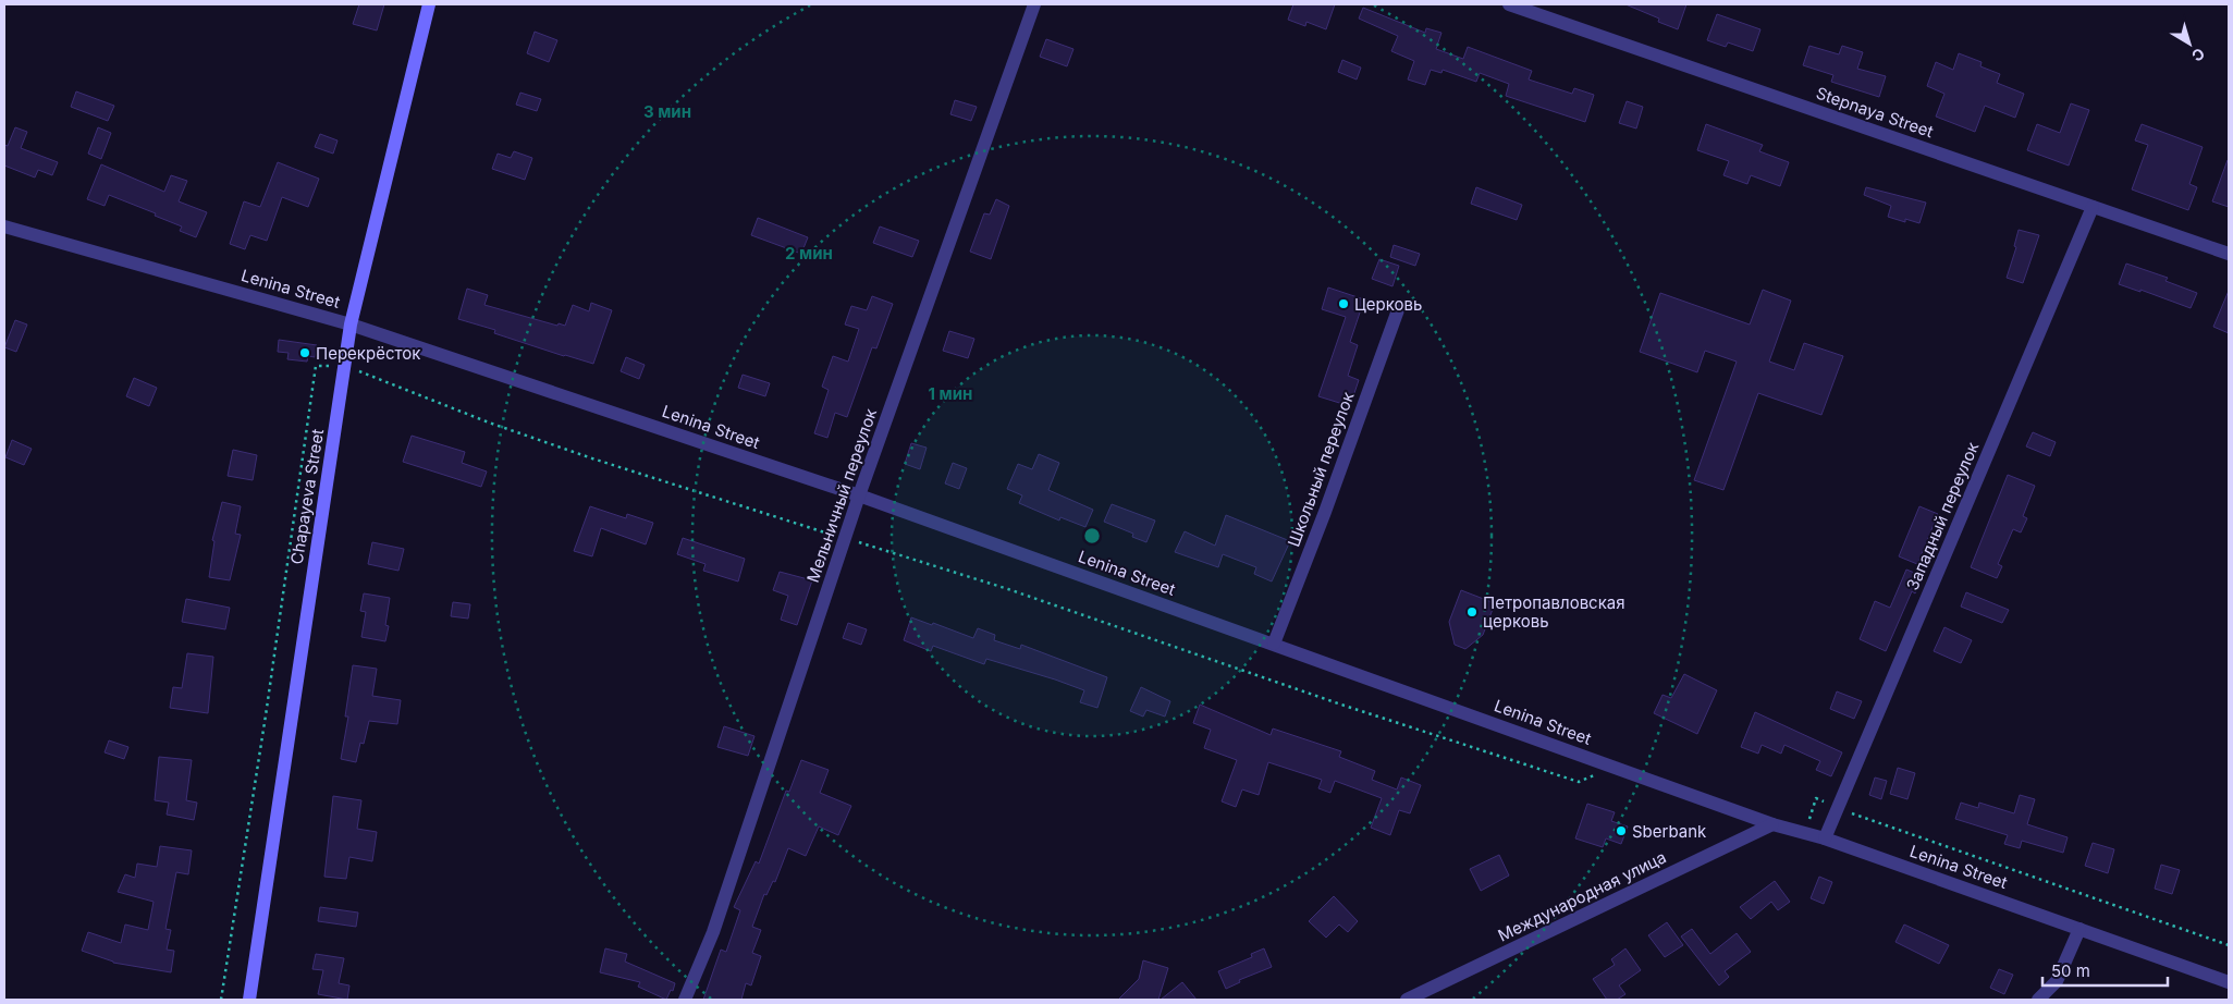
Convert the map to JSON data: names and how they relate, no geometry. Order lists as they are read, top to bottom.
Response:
{
  "streets": {
    "main road": ["Chapayeva Street"],
    "street": [
      "Stepnaya Street",
      "Lenina Street",
      "Школьный переулок",
      "Мельничный переулок",
      "Западный переулок",
      "Международная улица"
    ]
  },
  "crossings": [
    ["Stepnaya Street", "Западный переулок"],
    ["Lenina Street", "Школьный переулок"],
    ["Lenina Street", "Мельничный переулок"],
    ["Lenina Street", "Chapayeva Street"],
    ["Lenina Street", "Западный переулок"],
    ["Lenina Street", "Международная улица"]
  ],
  "places": [
    "Церковь",
    "Перекрёсток",
    "Петропавловская церковь",
    "Sberbank"
  ],
  "scale_bar": "50 m",
  "north": "bottom right",
  "rings": ["3 мин", "2 мин", "1 мин"]
}
